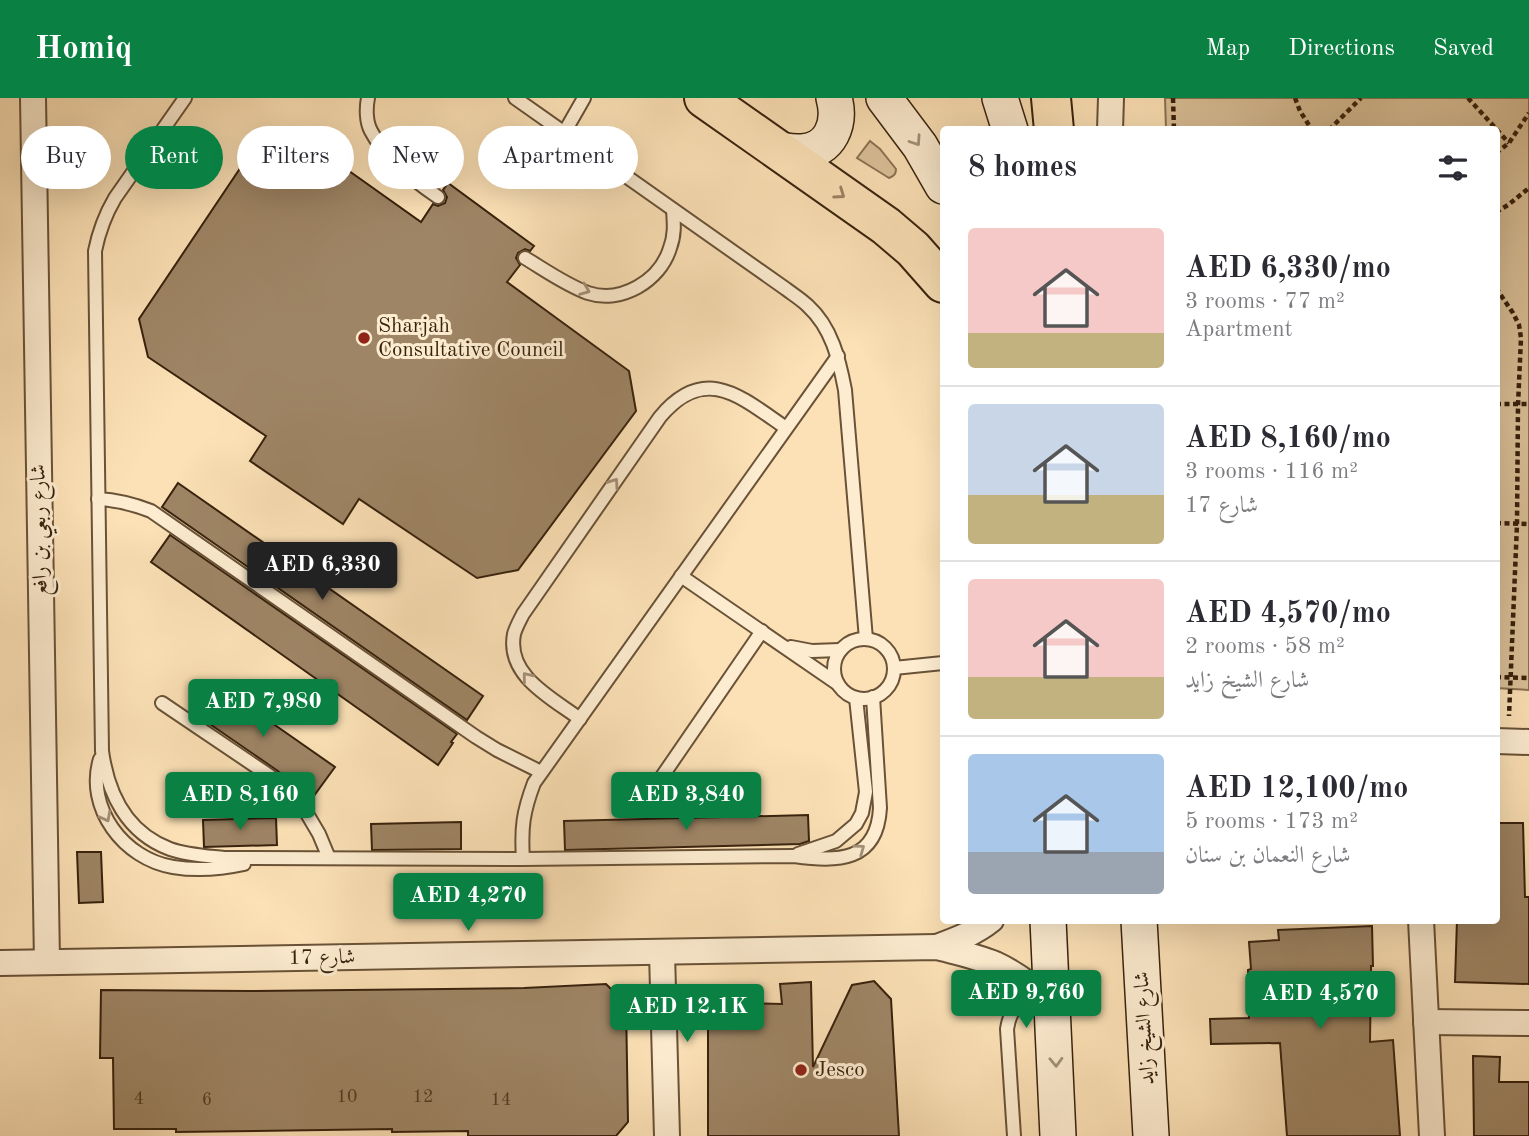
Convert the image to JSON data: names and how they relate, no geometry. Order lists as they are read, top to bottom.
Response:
{
  "streets": {
    "main road": ["شارع الشيخ زايد"],
    "street": ["شارع ربعي بن رافع", "شارع 17"]
  },
  "crossings": [
    ["شارع ربعي بن رافع", "شارع 17"]
  ],
  "places": ["Sharjah Consultative Council", "Jesco"],
  "house_numbers": [
    "10",
    "12",
    "4",
    "6",
    "14"
  ],
  "page": {
    "header": "Homiq",
    "nav": ["Map", "Directions", "Saved"],
    "chip": [
      "Buy",
      "Rent",
      "Filters",
      "New",
      "Apartment"
    ],
    "heading": "8 homes",
    "list": [
      {
        "name": "AED 6,330/mo",
        "note": "3 rooms · 77 m² · Apartment"
      },
      {
        "name": "AED 8,160/mo",
        "note": "3 rooms · 116 m² · شارع 17"
      },
      {
        "name": "AED 4,570/mo",
        "note": "2 rooms · 58 m² · شارع الشيخ زايد"
      },
      {
        "name": "AED 12,100/mo",
        "note": "5 rooms · 173 m² · شارع النعمان بن سنان"
      }
    ],
    "price": [
      "AED 6,330",
      "AED 7,980",
      "AED 8,160",
      "AED 3,840",
      "AED 4,270",
      "AED 9,760",
      "AED 4,570",
      "AED 12.1K"
    ]
  }
}
